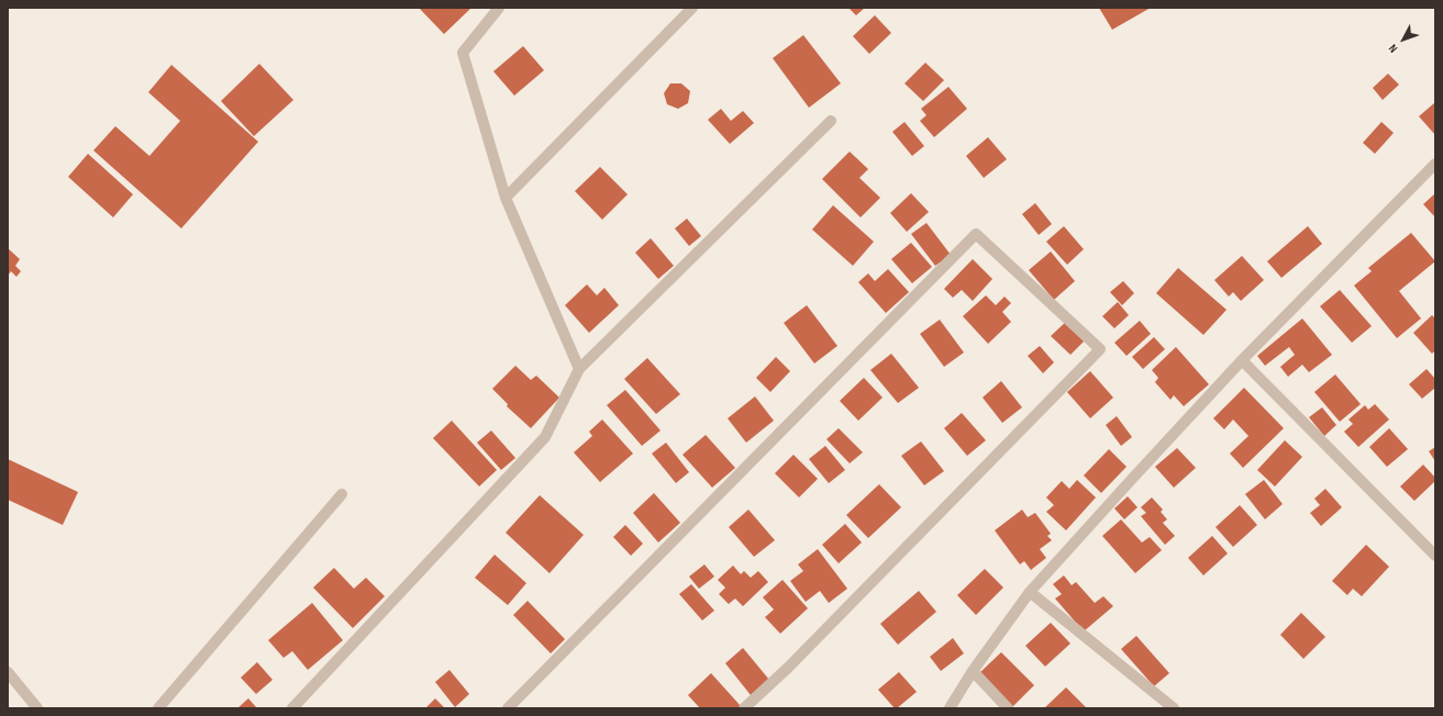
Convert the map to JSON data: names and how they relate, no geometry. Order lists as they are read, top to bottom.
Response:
{
  "north": "bottom left"
}
